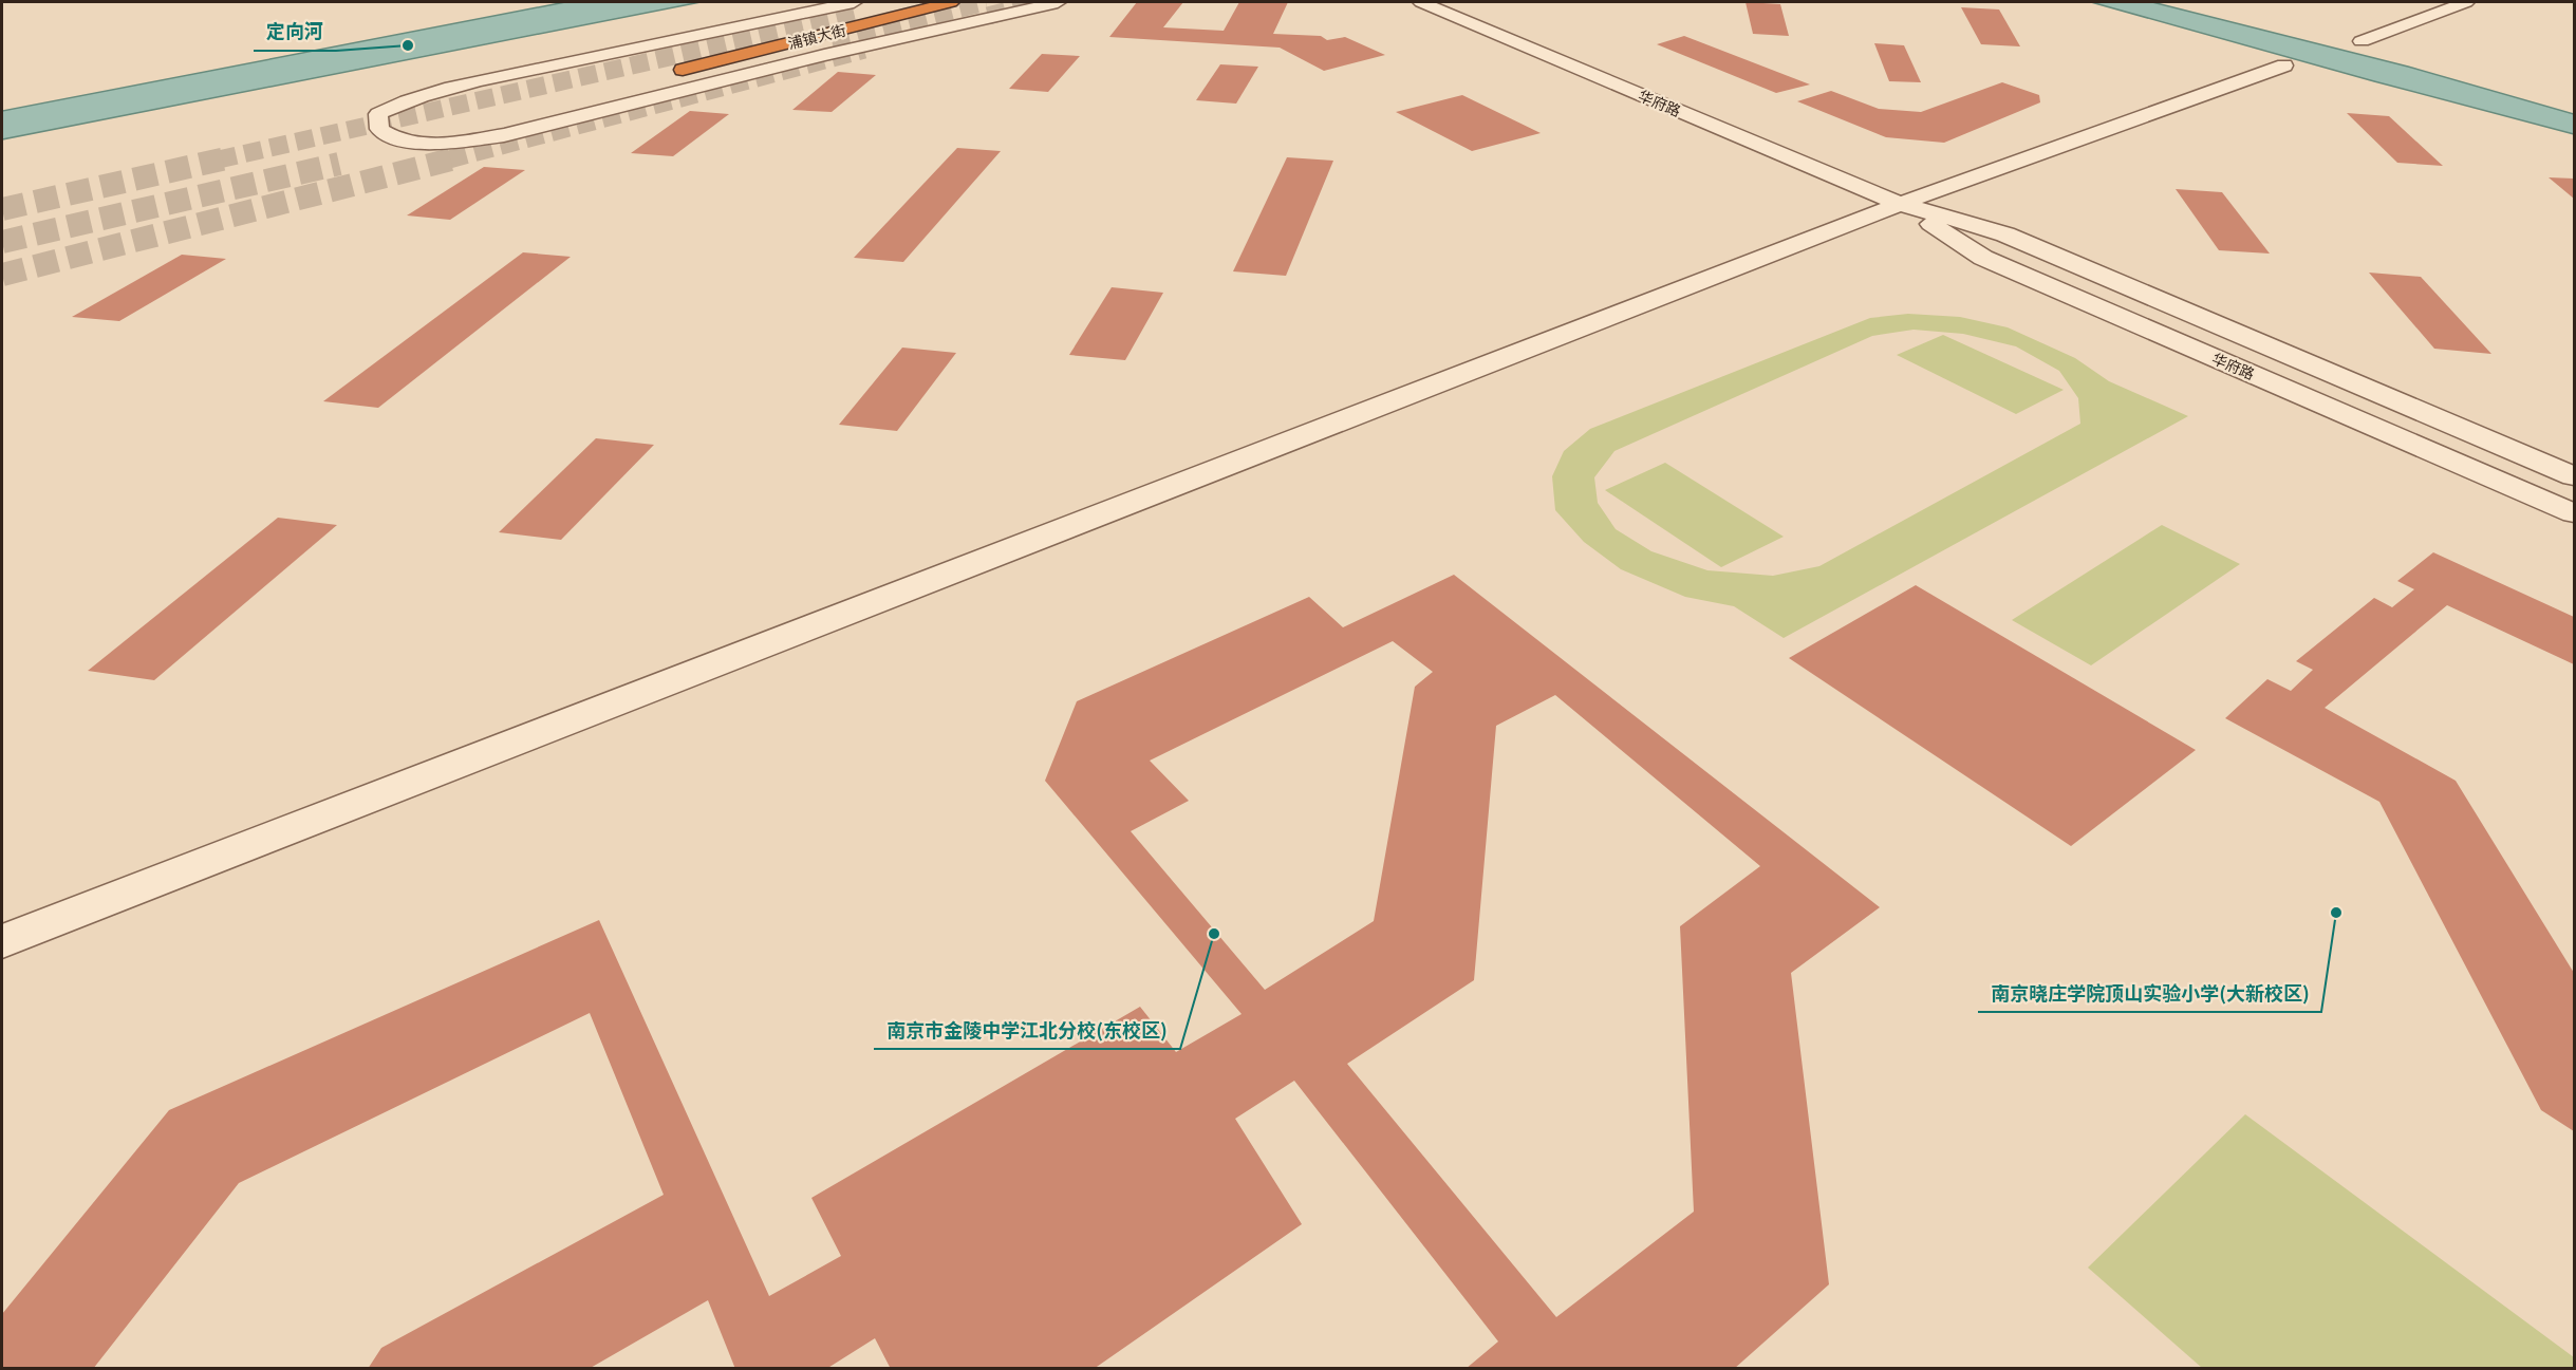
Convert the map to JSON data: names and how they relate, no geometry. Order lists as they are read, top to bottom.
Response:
{
  "streets": {
    "highway": ["浦镇大街"],
    "street": ["华府路"]
  },
  "places": ["定向河", "南京晓庄学院顶山实验小学(大新校区)", "南京市金陵中学江北分校(东校区)"]
}
